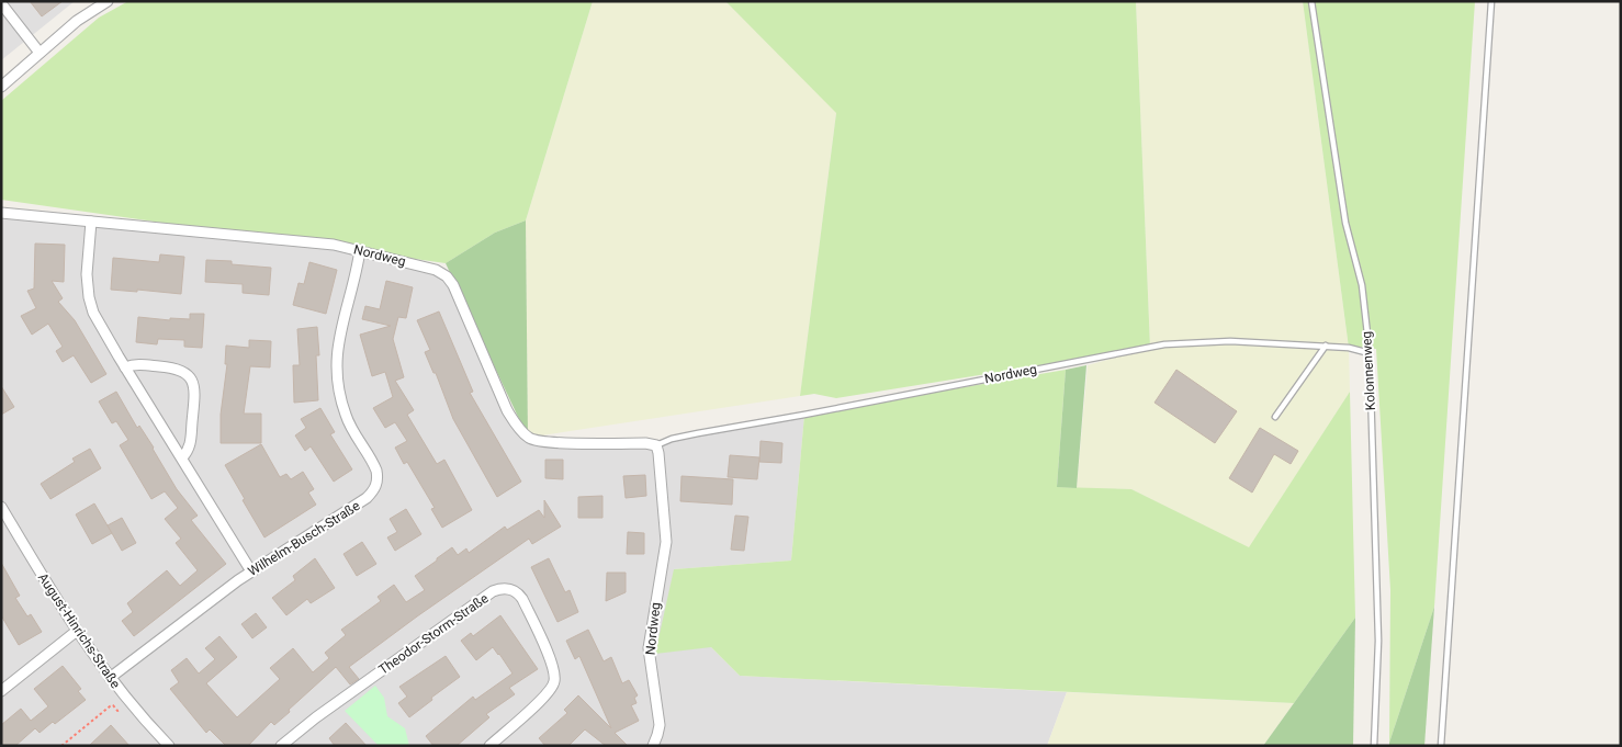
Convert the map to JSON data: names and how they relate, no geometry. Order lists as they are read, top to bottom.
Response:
{
  "streets": {
    "street": [
      "Nordweg",
      "Wilhelm-Busch-Straße",
      "August-Hinrichs-Straße",
      "Theodor-Storm-Straße"
    ],
    "lane": ["Kolonnenweg"]
  },
  "crossings": [
    ["Nordweg", "Kolonnenweg"],
    ["Nordweg", "Wilhelm-Busch-Straße"],
    ["Wilhelm-Busch-Straße", "August-Hinrichs-Straße"]
  ]
}
